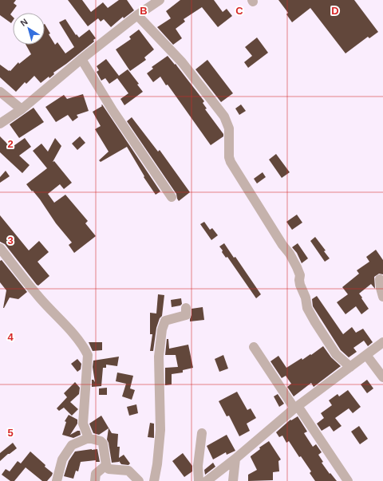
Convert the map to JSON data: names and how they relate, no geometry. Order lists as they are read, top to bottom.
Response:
{
  "north": "top left",
  "grid": {
    "columns": ["B", "C", "D"],
    "rows": [
      "2",
      "3",
      "4",
      "5"
    ]
  }
}
